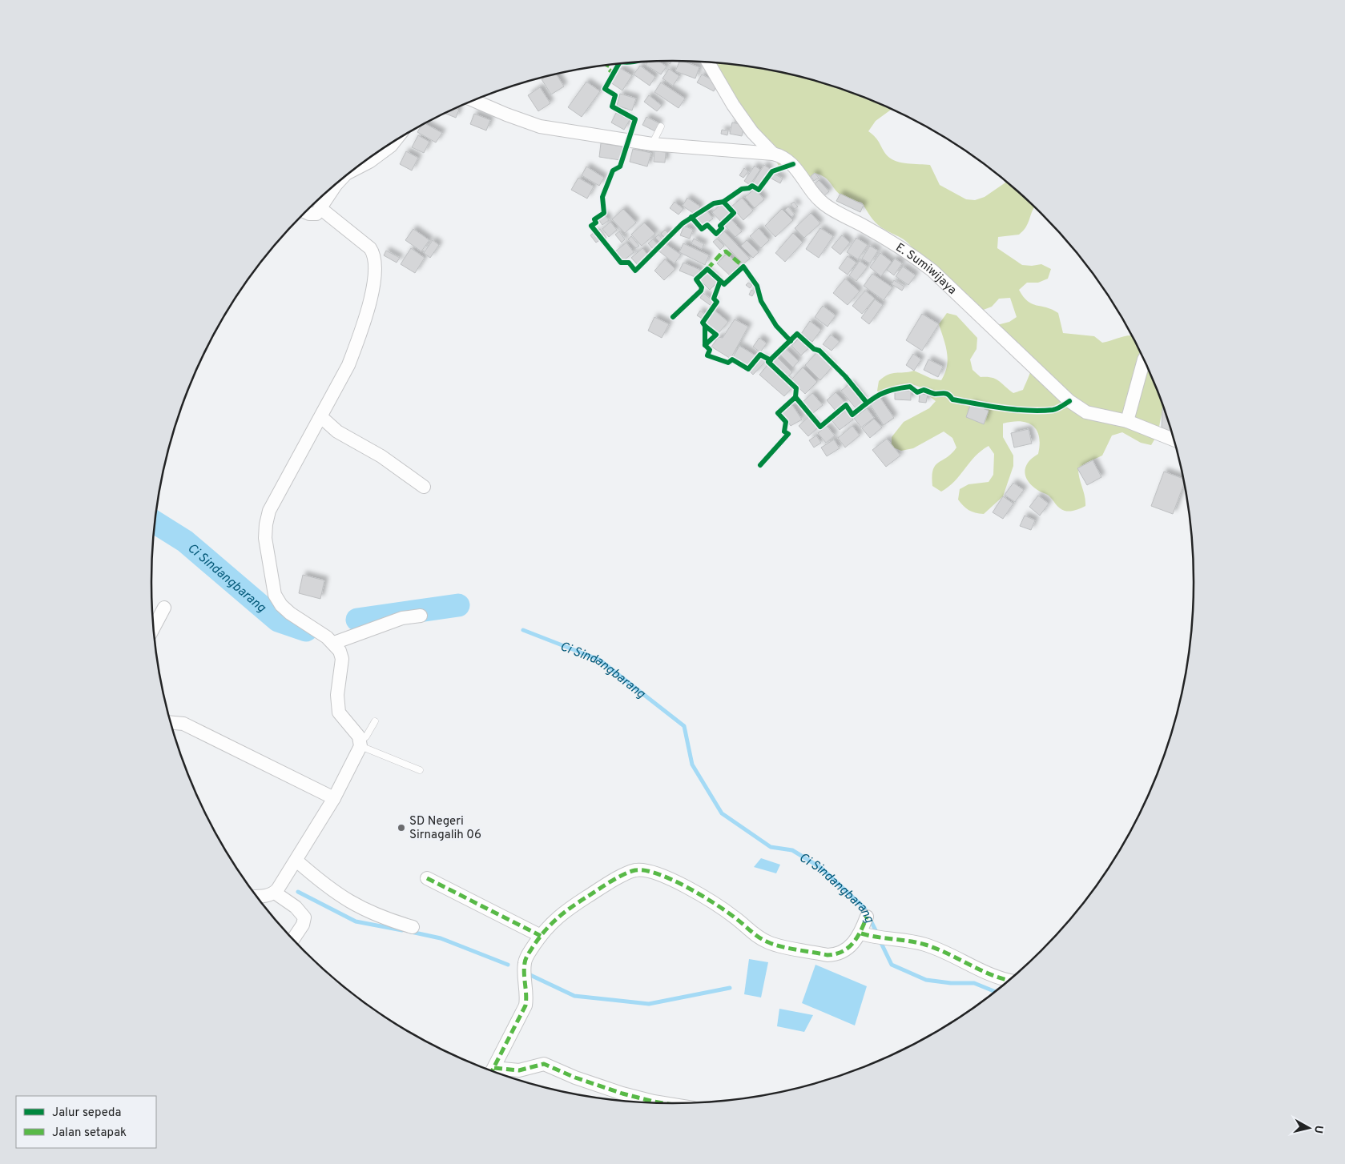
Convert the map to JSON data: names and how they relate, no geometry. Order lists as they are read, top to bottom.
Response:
{
  "streets": {
    "street": ["E. Sumiwijaya"]
  },
  "water": ["Ci Sindangbarang"],
  "places": ["SD Negeri Sirnagalih 06"],
  "legend": ["Jalur sepeda", "Jalan setapak"],
  "north": "right"
}
